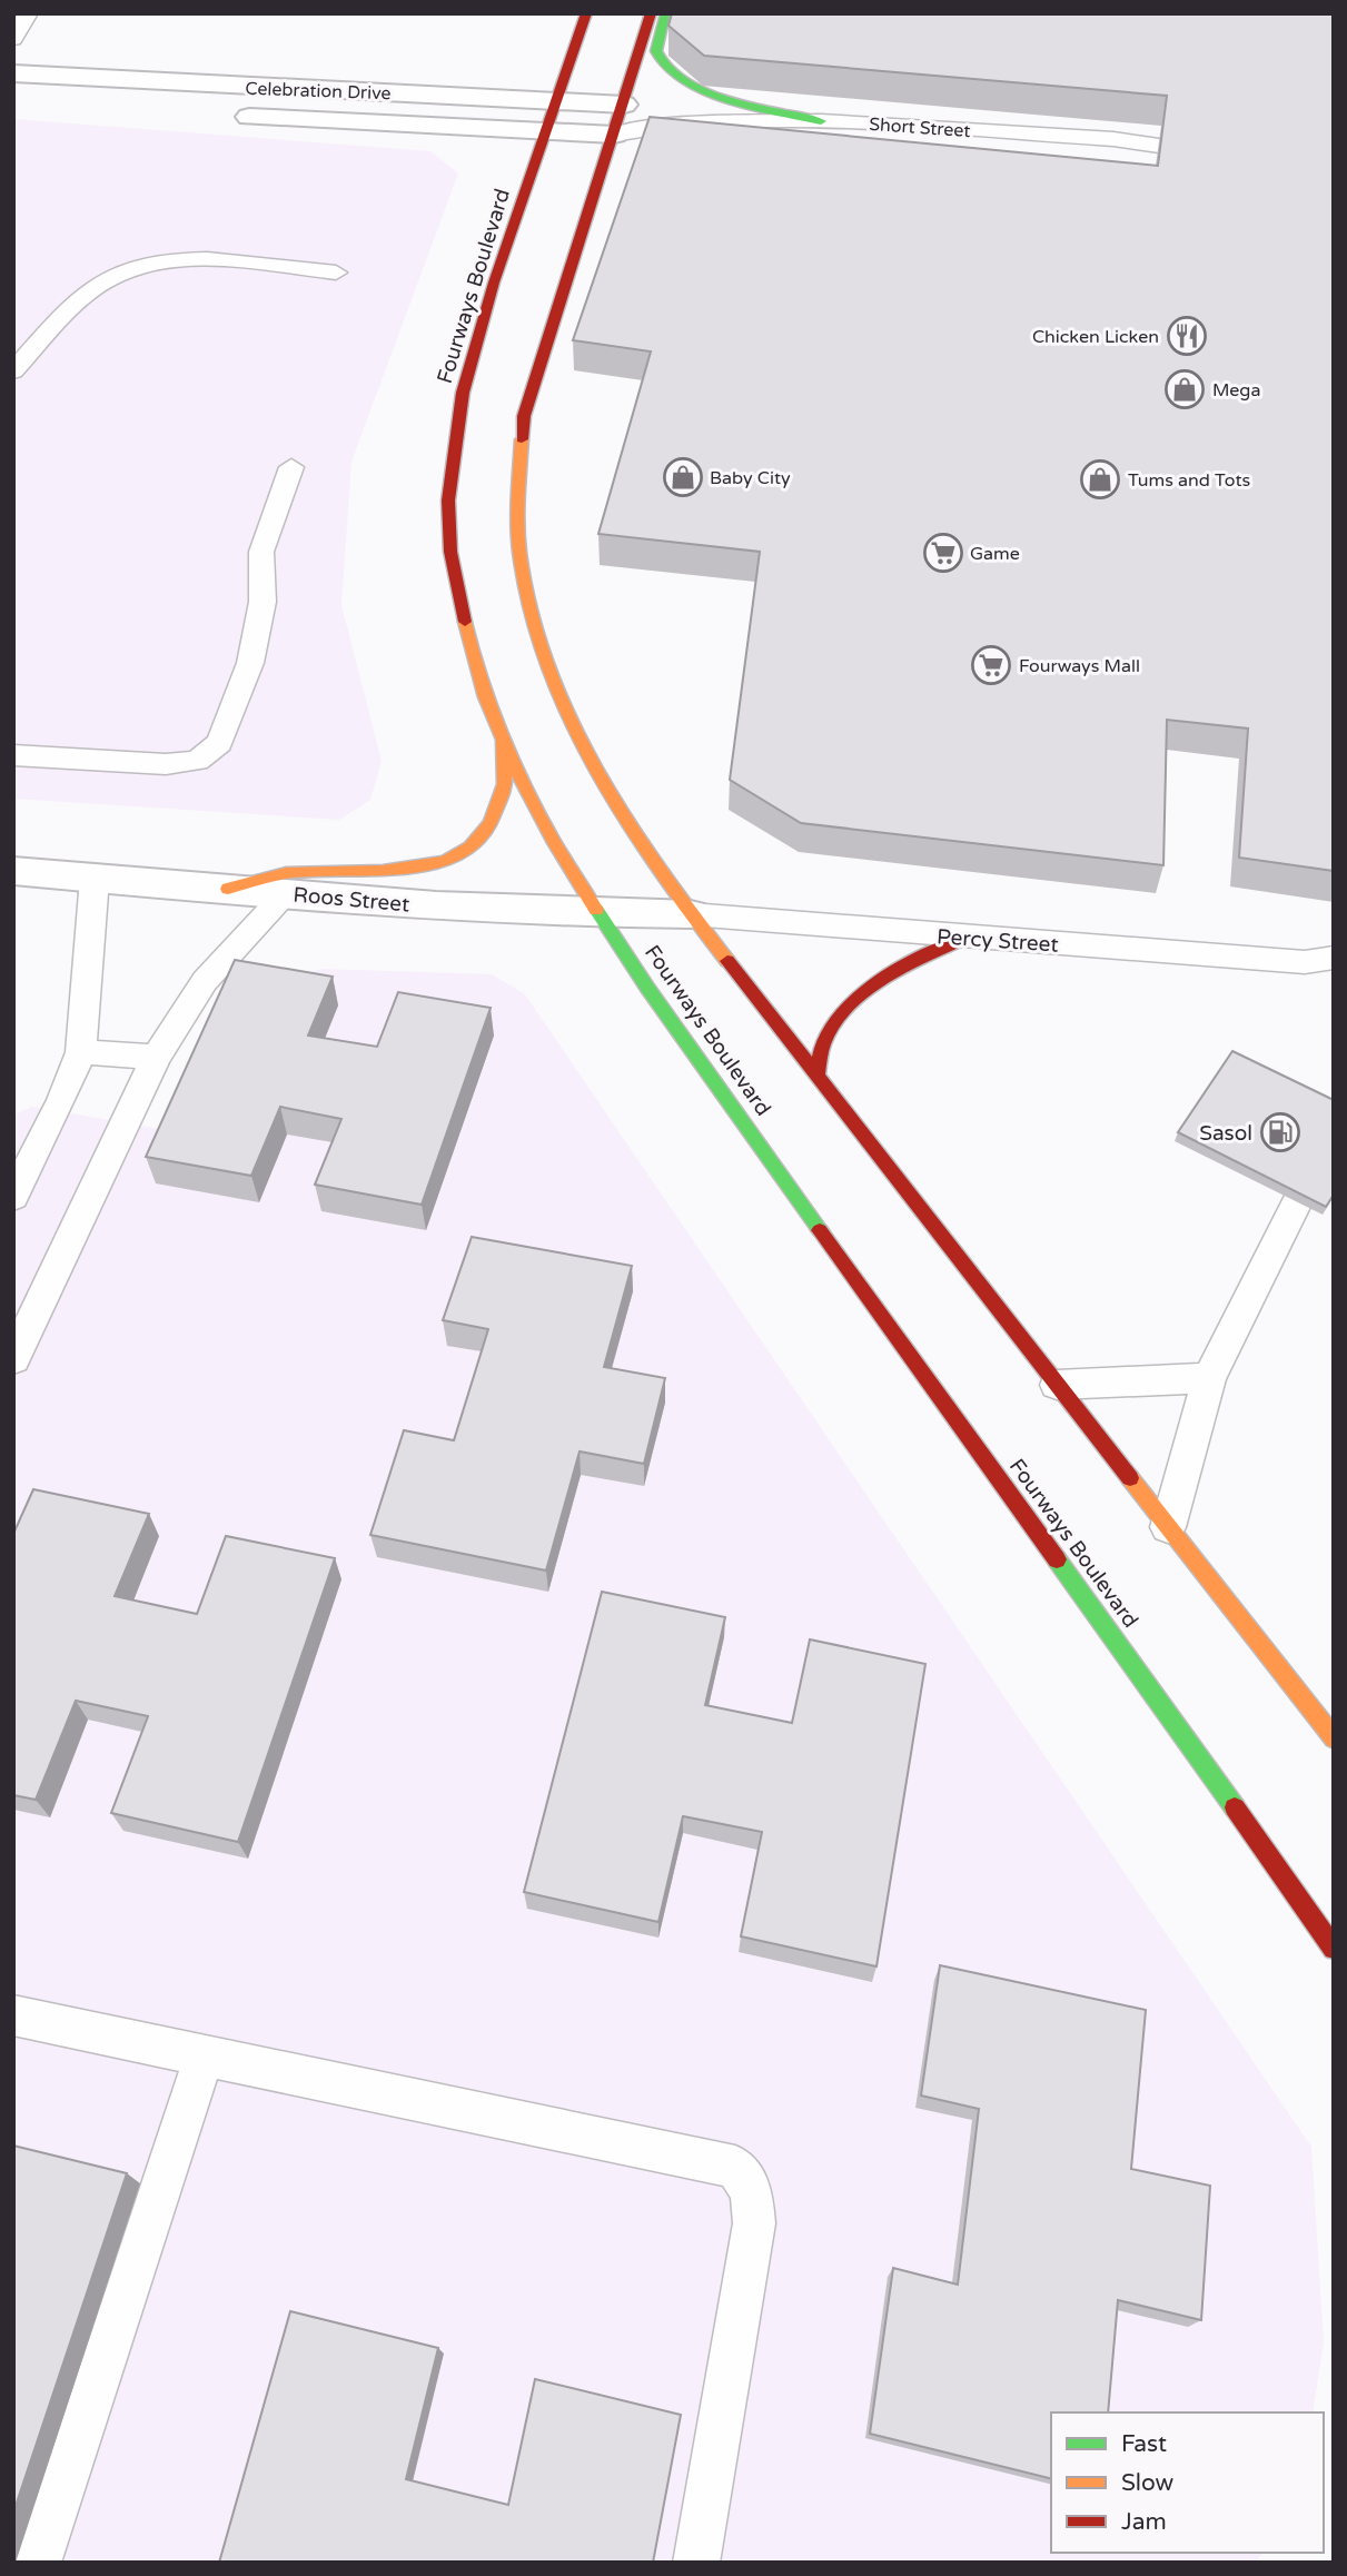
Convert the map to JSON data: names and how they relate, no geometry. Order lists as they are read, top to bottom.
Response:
{
  "streets": {
    "street": ["Celebration Drive", "Fourways Boulevard", "Roos Street"],
    "lane": ["Short Street", "Percy Street"]
  },
  "crossings": [
    ["Celebration Drive", "Short Street"],
    ["Celebration Drive", "Fourways Boulevard"],
    ["Fourways Boulevard", "Roos Street"],
    ["Roos Street", "Percy Street"]
  ],
  "places": {
    "restaurant": ["Chicken Licken"],
    "shop": ["Mega", "Baby City", "Tums and Tots"],
    "supermarket": ["Game", "Fourways Mall"],
    "fuel station": ["Sasol"]
  },
  "legend": ["Fast", "Slow", "Jam"]
}
